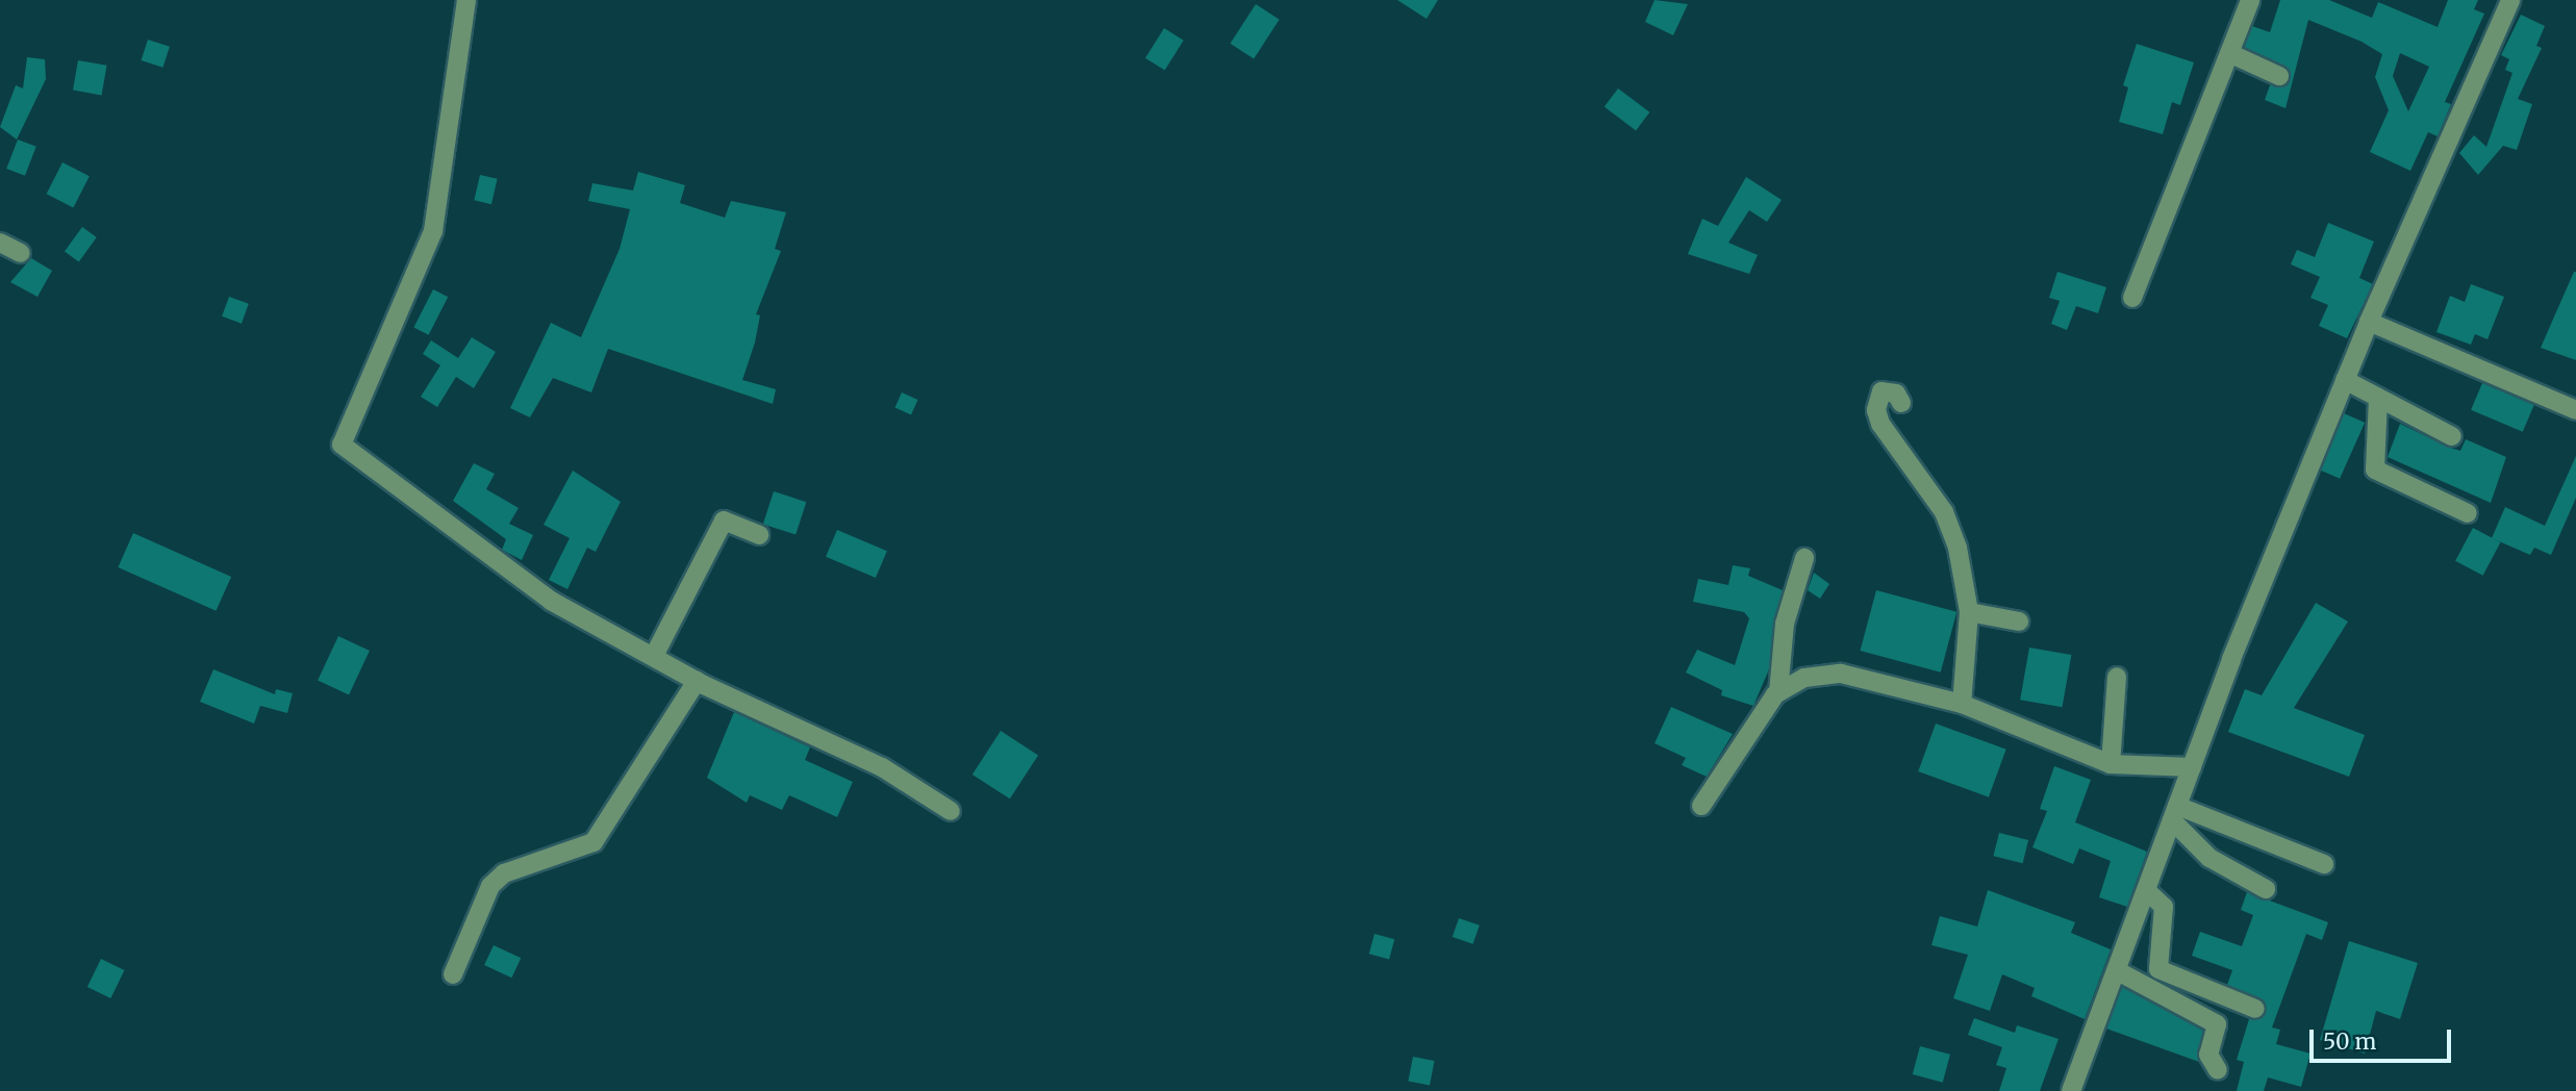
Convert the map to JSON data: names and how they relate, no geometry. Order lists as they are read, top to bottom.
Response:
{
  "scale_bar": "50 m"
}
